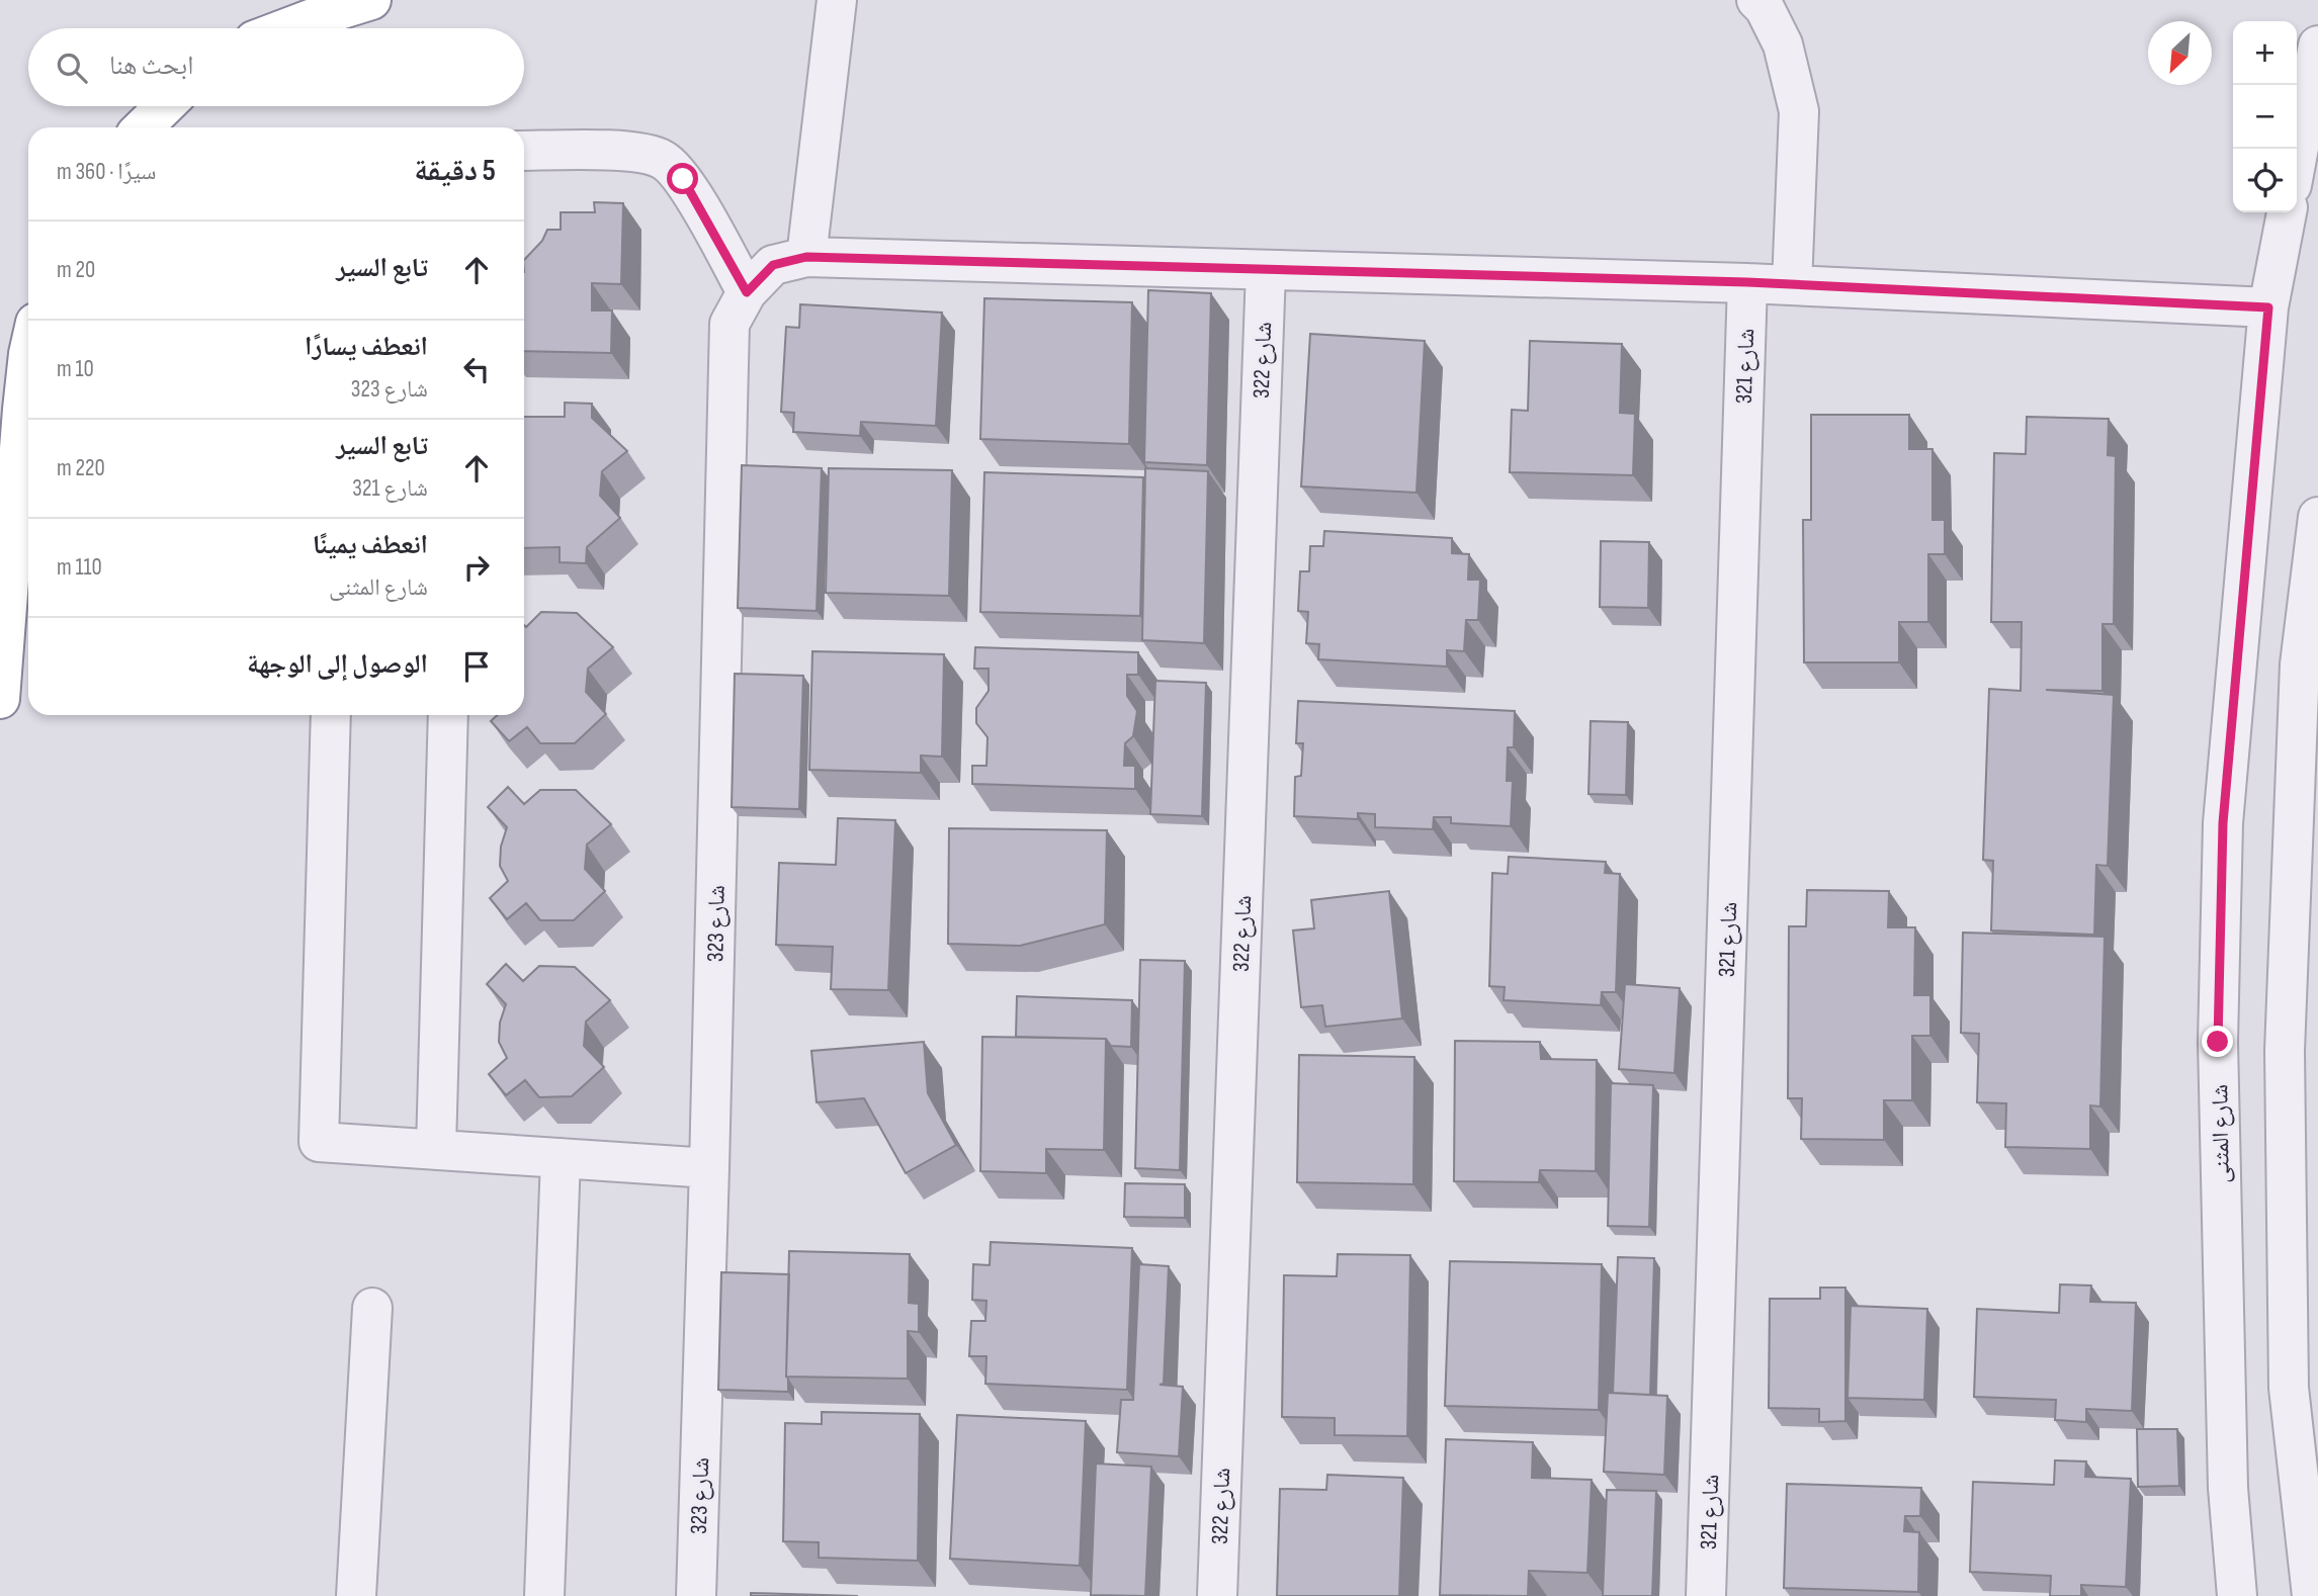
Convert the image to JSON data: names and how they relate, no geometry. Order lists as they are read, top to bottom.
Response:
{
  "streets": {
    "street": [
      "شارع 322",
      "شارع 321",
      "شارع 323",
      "شارع المثنى"
    ]
  },
  "north": "bottom left",
  "page": {
    "map_buttons": ["+", "−"],
    "search": "ابحث هنا",
    "heading": ["5 دقيقة", "سيرًا · 360 m"],
    "list": [
      ["تابع السير", "20 m"],
      ["انعطف يسارًا", "شارع 323", "10 m"],
      ["تابع السير", "شارع 321", "220 m"],
      ["انعطف يمينًا", "شارع المثنى", "110 m"],
      "الوصول إلى الوجهة"
    ]
  }
}
